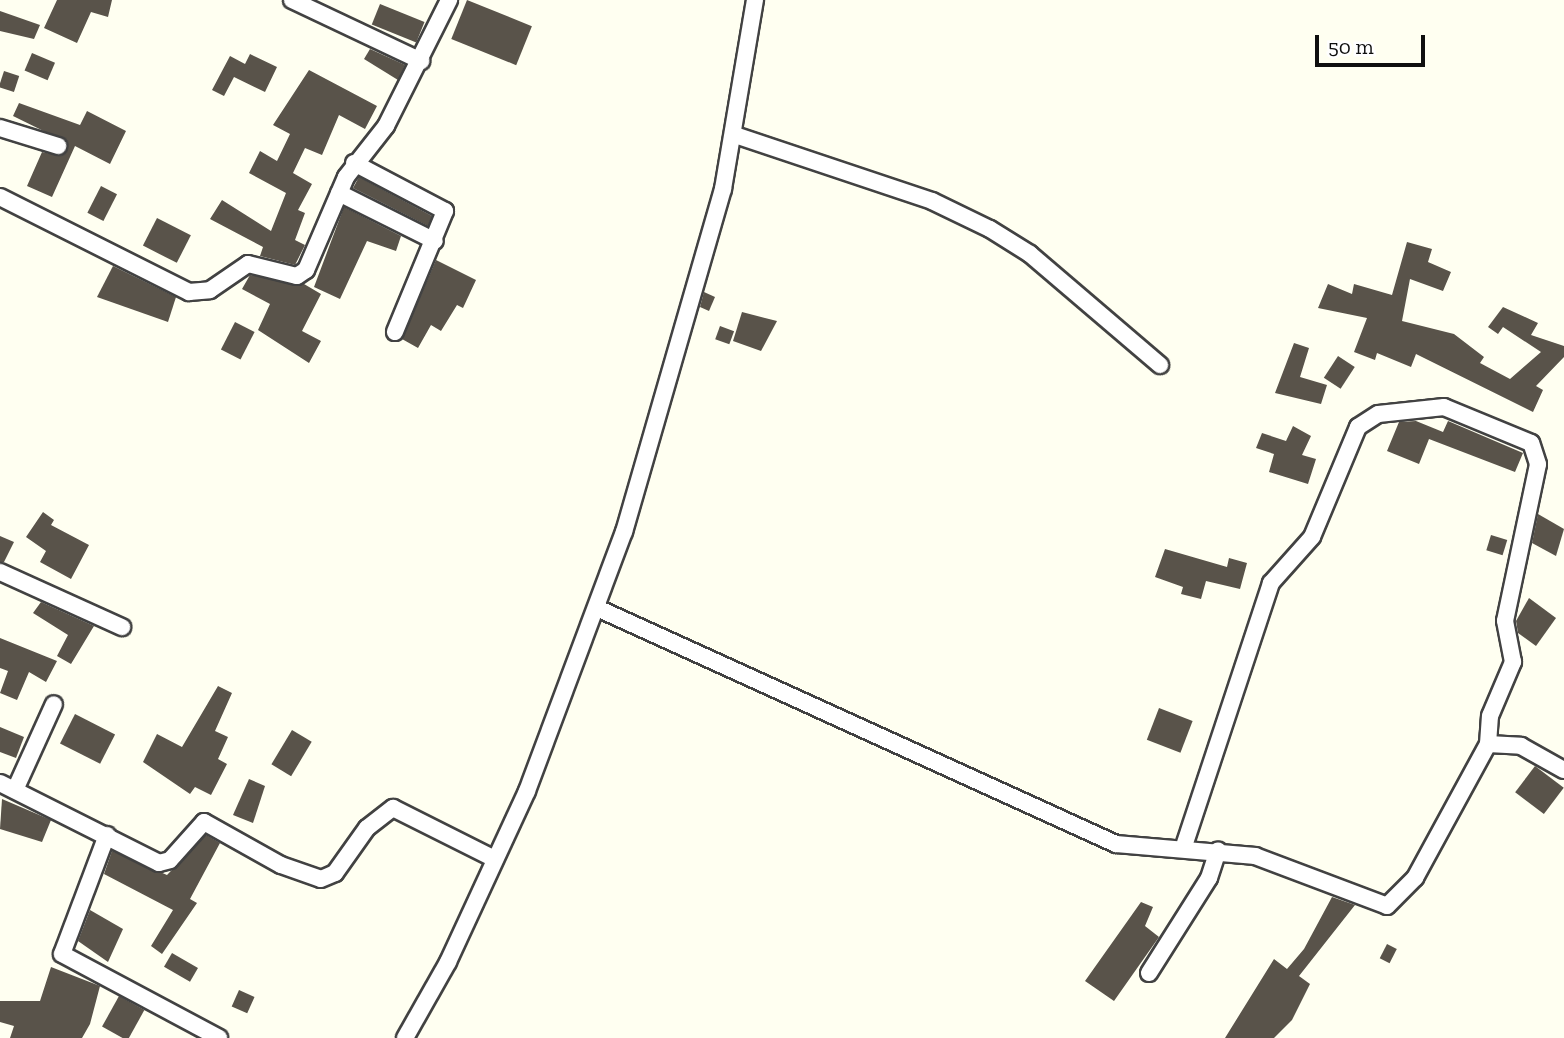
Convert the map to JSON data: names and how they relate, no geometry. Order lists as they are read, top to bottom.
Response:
{
  "scale_bar": "50 m"
}
